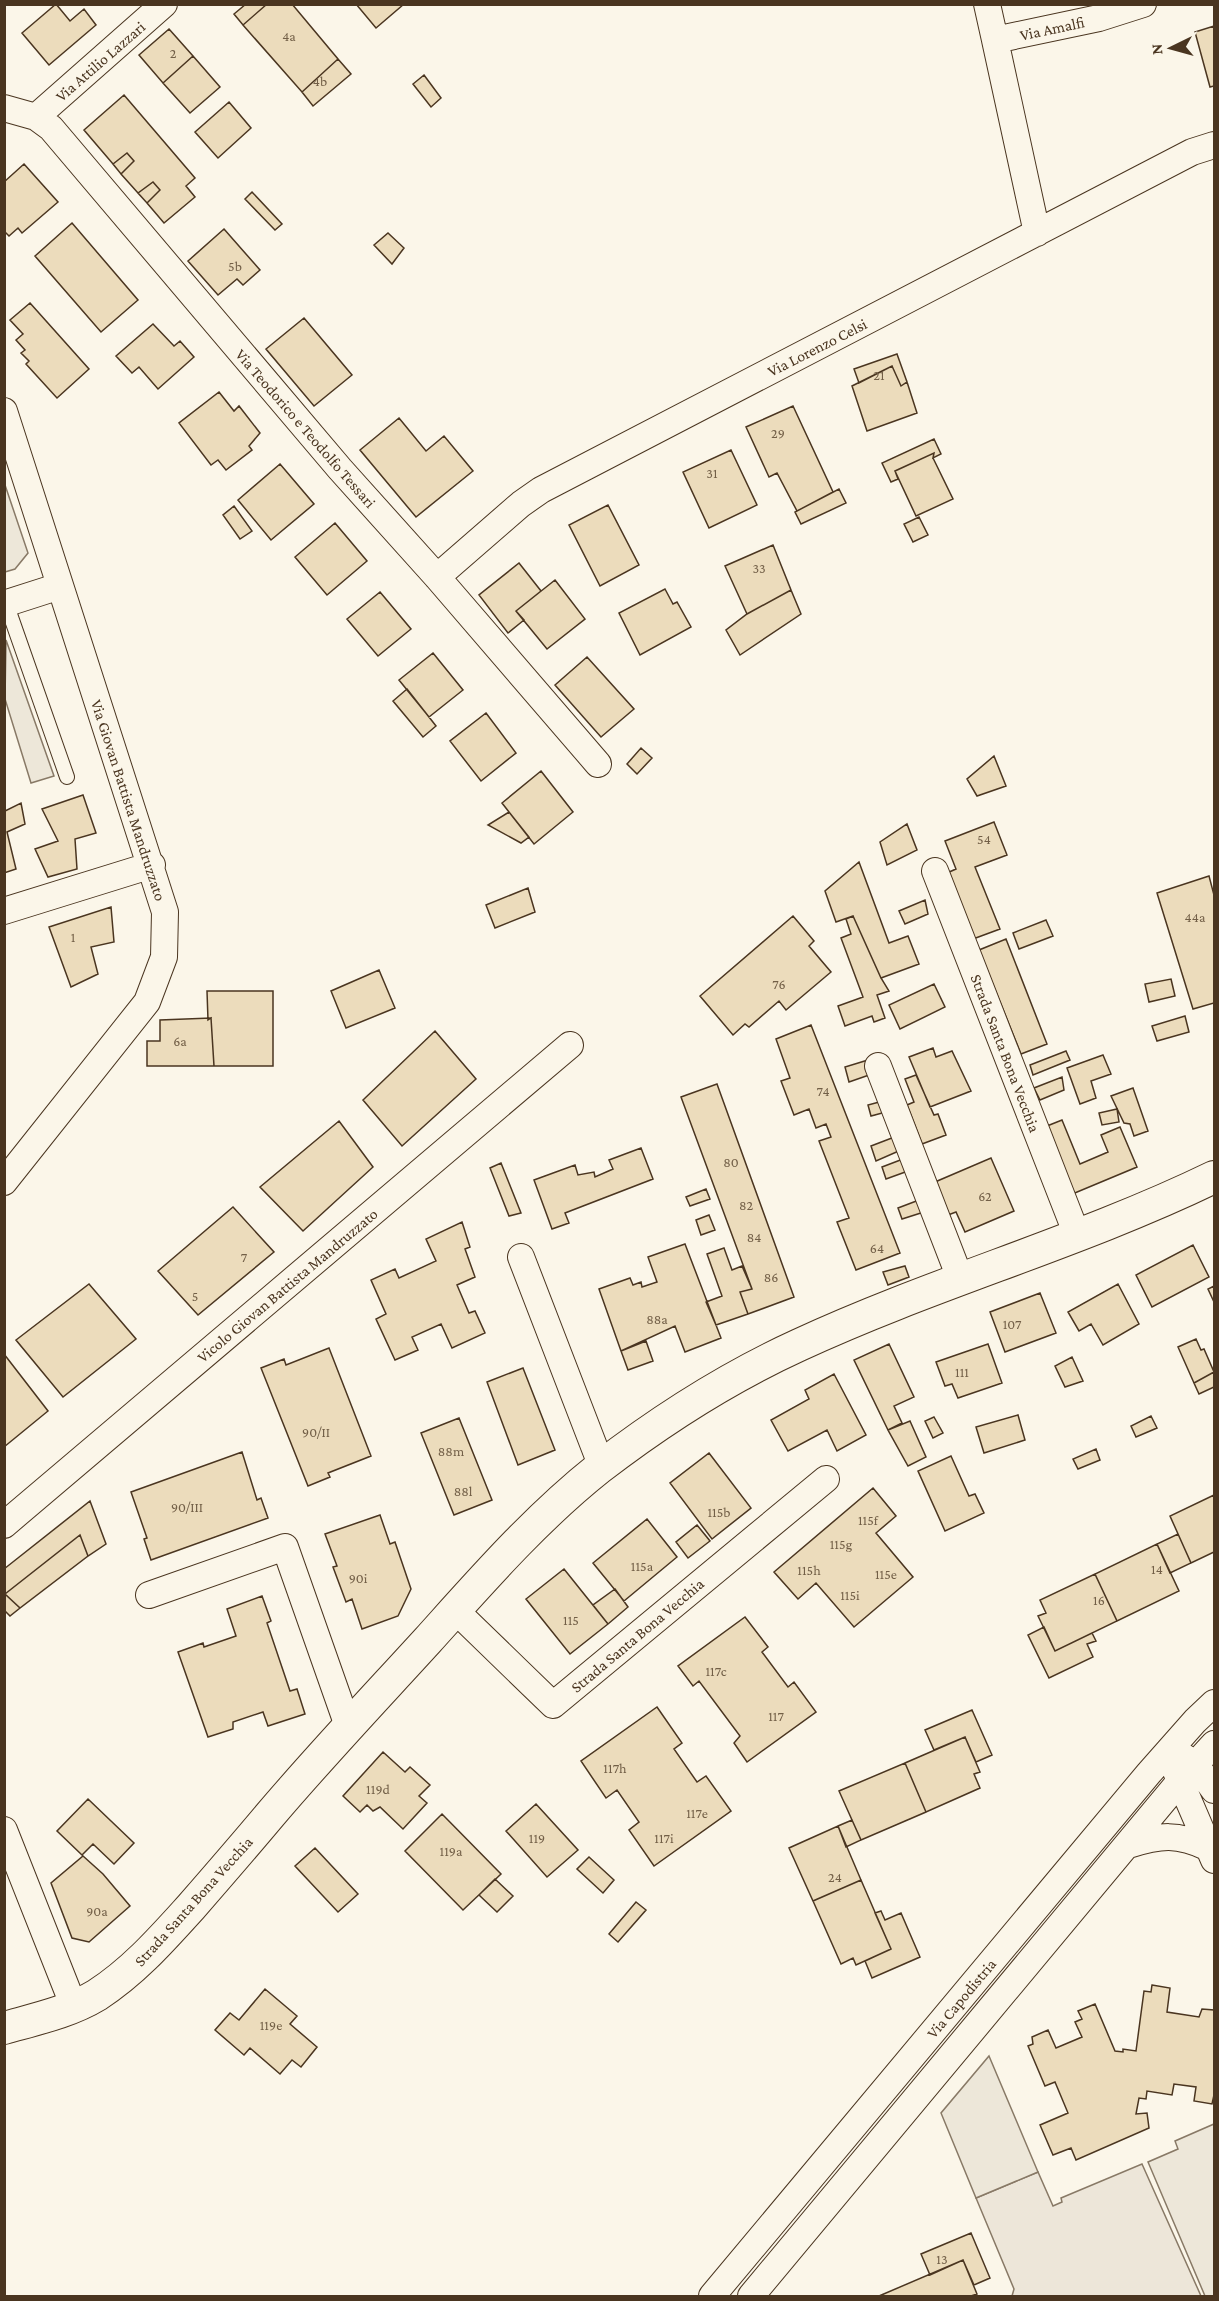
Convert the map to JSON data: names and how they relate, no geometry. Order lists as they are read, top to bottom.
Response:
{
  "streets": {
    "street": [
      "Via Amalfi",
      "Via Attilio Lazzari",
      "Via Lorenzo Celsi",
      "Via Teodorico e Teodolfo Tessari",
      "Via Giovan Battista Mandruzzato",
      "Strada Santa Bona Vecchia",
      "Vicolo Giovan Battista Mandruzzato",
      "Via Capodistria"
    ]
  },
  "crossings": [
    ["Via Attilio Lazzari", "Via Teodorico e Teodolfo Tessari"],
    ["Via Lorenzo Celsi", "Via Teodorico e Teodolfo Tessari"]
  ],
  "house_numbers": [
    "4a",
    "2",
    "4b",
    "5b",
    "21",
    "29",
    "31",
    "33",
    "54",
    "44a",
    "1",
    "76",
    "6a",
    "74",
    "80",
    "62",
    "82",
    "84",
    "64",
    "7",
    "86",
    "5",
    "88a",
    "107",
    "111",
    "90/II",
    "88m",
    "88l",
    "90/III",
    "115b",
    "115f",
    "115g",
    "115a",
    "14",
    "115h",
    "115e",
    "90i",
    "115i",
    "16",
    "115",
    "117c",
    "117",
    "117h",
    "119d",
    "117e",
    "119",
    "117i",
    "119a",
    "24",
    "90a",
    "119e",
    "13"
  ],
  "north": "left"
}
